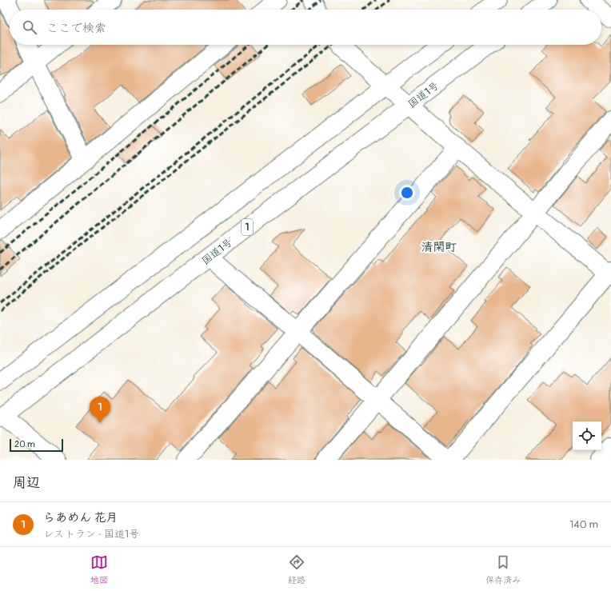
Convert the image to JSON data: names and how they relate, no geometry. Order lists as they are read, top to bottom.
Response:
{
  "streets": {
    "main road": ["国道1号", "1"]
  },
  "districts": ["清閑町"],
  "scale_bar": "20 m",
  "page": {
    "search": "ここで検索",
    "pins": "1",
    "scale": "20 m",
    "heading": "周辺",
    "list": [
      {
        "mark": "1",
        "name": "らあめん 花月",
        "note": "レストラン · 国道1号",
        "value": "140 m"
      }
    ],
    "nav": ["地図", "経路", "保存済み"]
  }
}
